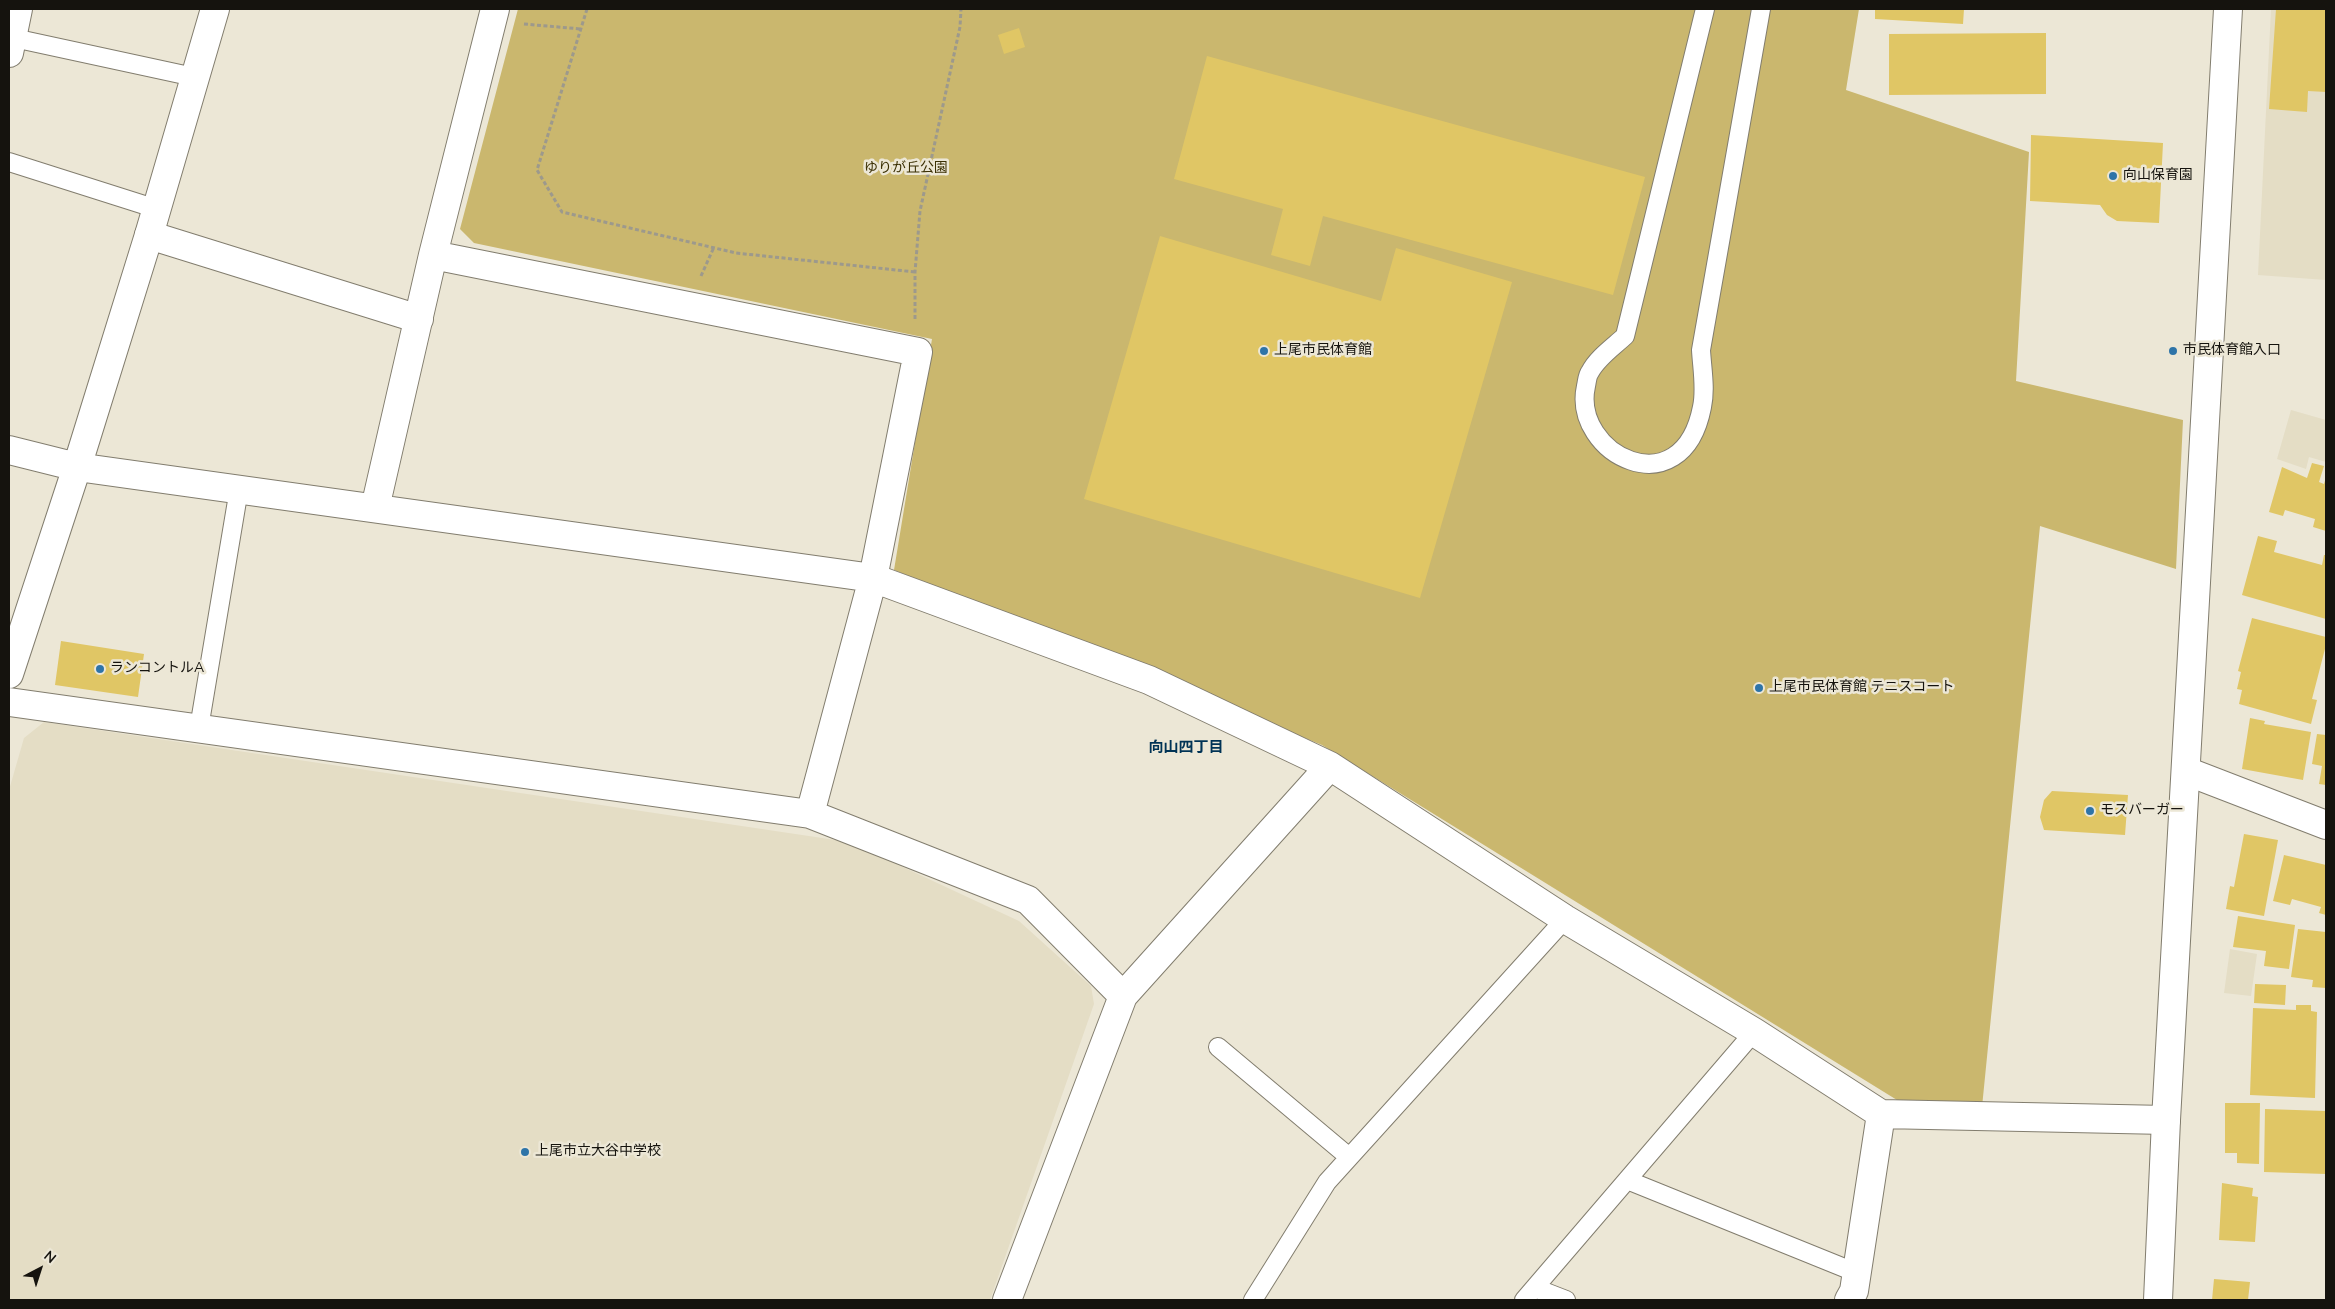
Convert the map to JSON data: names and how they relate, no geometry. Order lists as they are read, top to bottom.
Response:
{
  "districts": ["向山四丁目"],
  "parks": ["ゆりが丘公園"],
  "places": [
    "向山保育園",
    "上尾市民体育館",
    "市民体育館入口",
    "ランコントルA",
    "上尾市民体育館 テニスコート",
    "モスバーガー",
    "上尾市立大谷中学校"
  ],
  "north": "top right"
}
